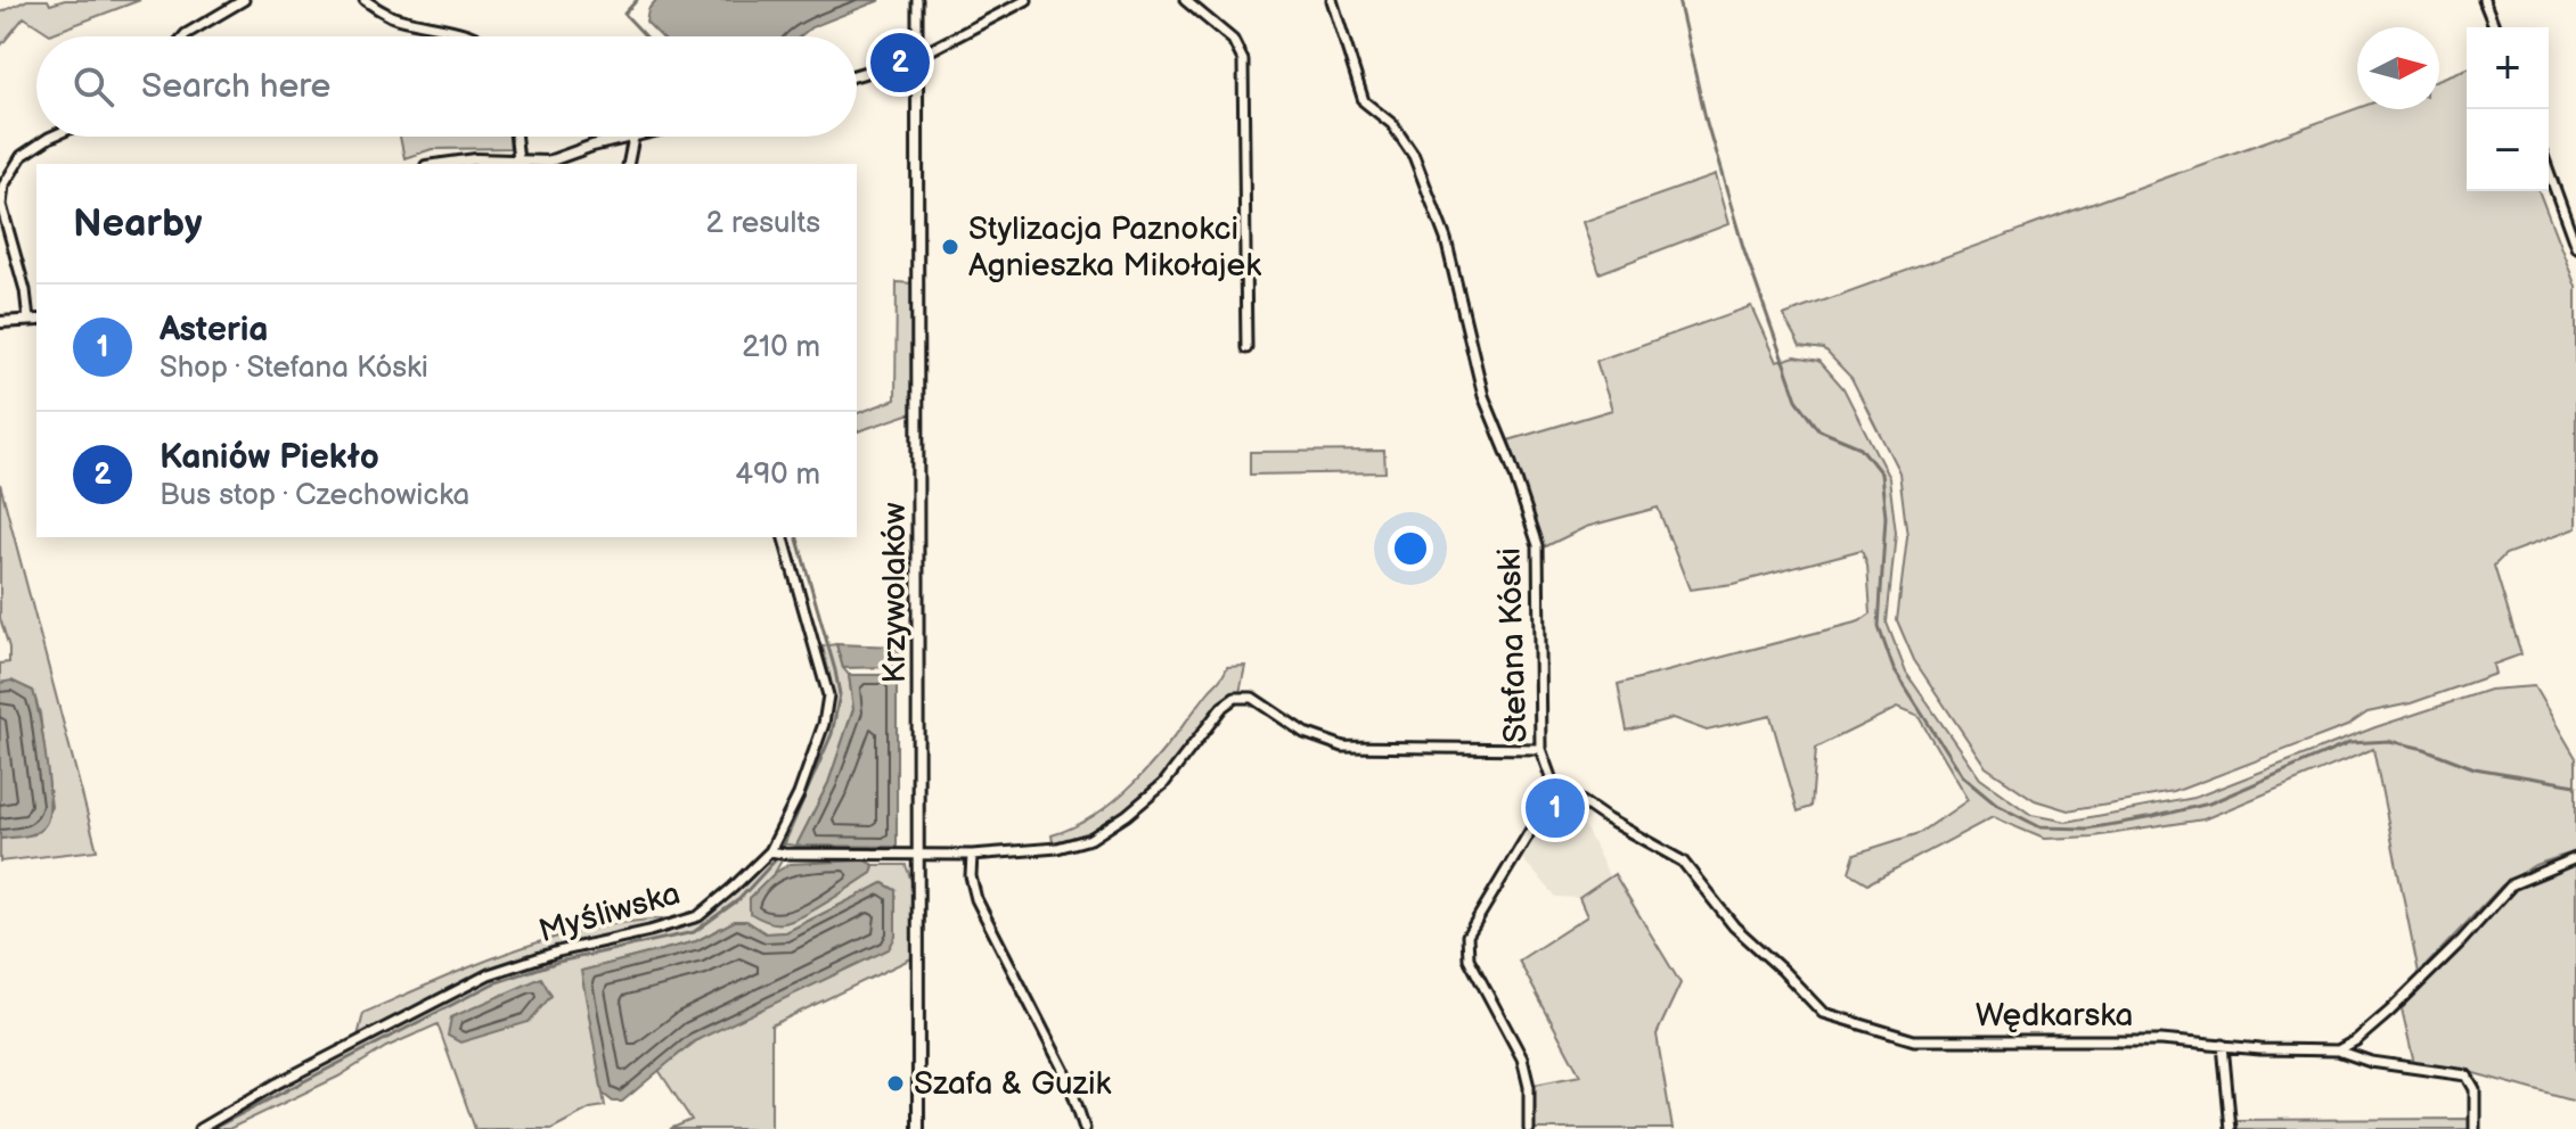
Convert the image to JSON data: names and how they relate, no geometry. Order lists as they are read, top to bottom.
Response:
{
  "streets": {
    "street": [
      "Krzywolaków",
      "Stefana Kóski",
      "Myśliwska",
      "Wędkarska"
    ]
  },
  "crossings": [
    ["Stefana Kóski", "Wędkarska"]
  ],
  "places": ["Stylizacja Paznokci Agnieszka Mikołajek", "Szafa & Guzik"],
  "north": "right",
  "page": {
    "map_buttons": ["+", "−"],
    "pins": ["2", "1"],
    "search": "Search here",
    "heading": ["Nearby", "2 results"],
    "list": [
      {
        "mark": "1",
        "name": "Asteria",
        "note": "Shop · Stefana Kóski",
        "value": "210 m"
      },
      {
        "mark": "2",
        "name": "Kaniów Piekło",
        "note": "Bus stop · Czechowicka",
        "value": "490 m"
      }
    ]
  }
}
